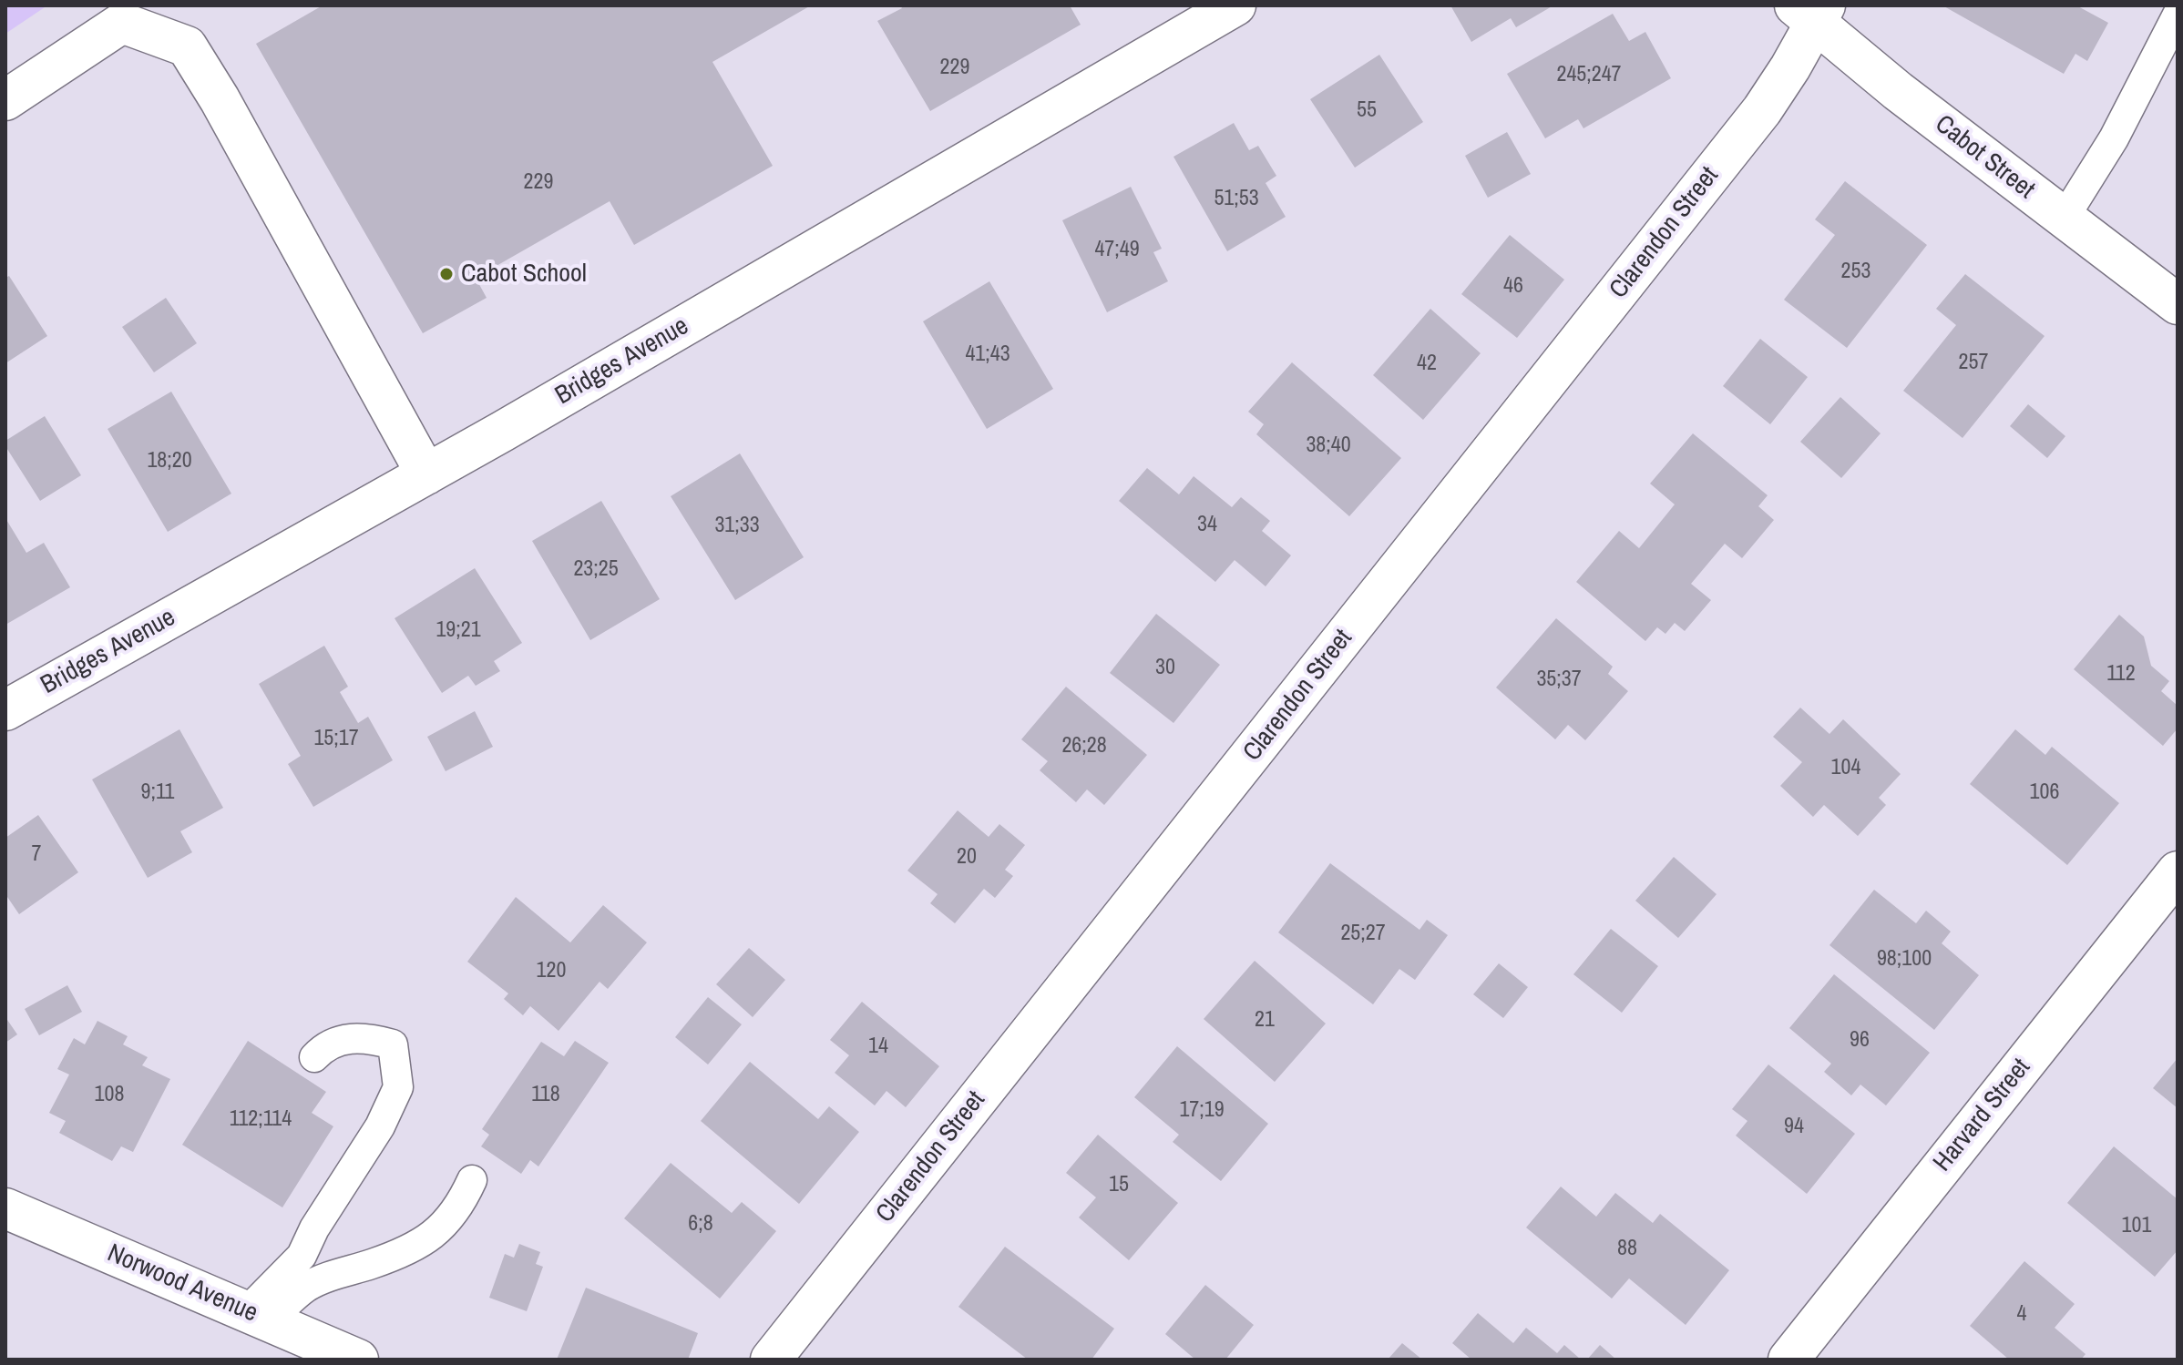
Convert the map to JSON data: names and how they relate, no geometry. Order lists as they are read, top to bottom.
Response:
{
  "streets": {
    "street": [
      "Cabot Street",
      "Clarendon Street",
      "Bridges Avenue",
      "Harvard Street",
      "Norwood Avenue"
    ]
  },
  "crossings": [
    ["Cabot Street", "Clarendon Street"]
  ],
  "places": ["Cabot School"],
  "house_numbers": [
    "229",
    "245;247",
    "55",
    "229",
    "51;53",
    "47;49",
    "253",
    "46",
    "41;43",
    "257",
    "42",
    "38;40",
    "18;20",
    "34",
    "31;33",
    "23;25",
    "19;21",
    "30",
    "112",
    "35;37",
    "15;17",
    "26;28",
    "104",
    "9;11",
    "106",
    "7",
    "20",
    "25;27",
    "98;100",
    "120",
    "21",
    "96",
    "14",
    "108",
    "118",
    "17;19",
    "112;114",
    "94",
    "15",
    "6;8",
    "101",
    "88",
    "4"
  ]
}
